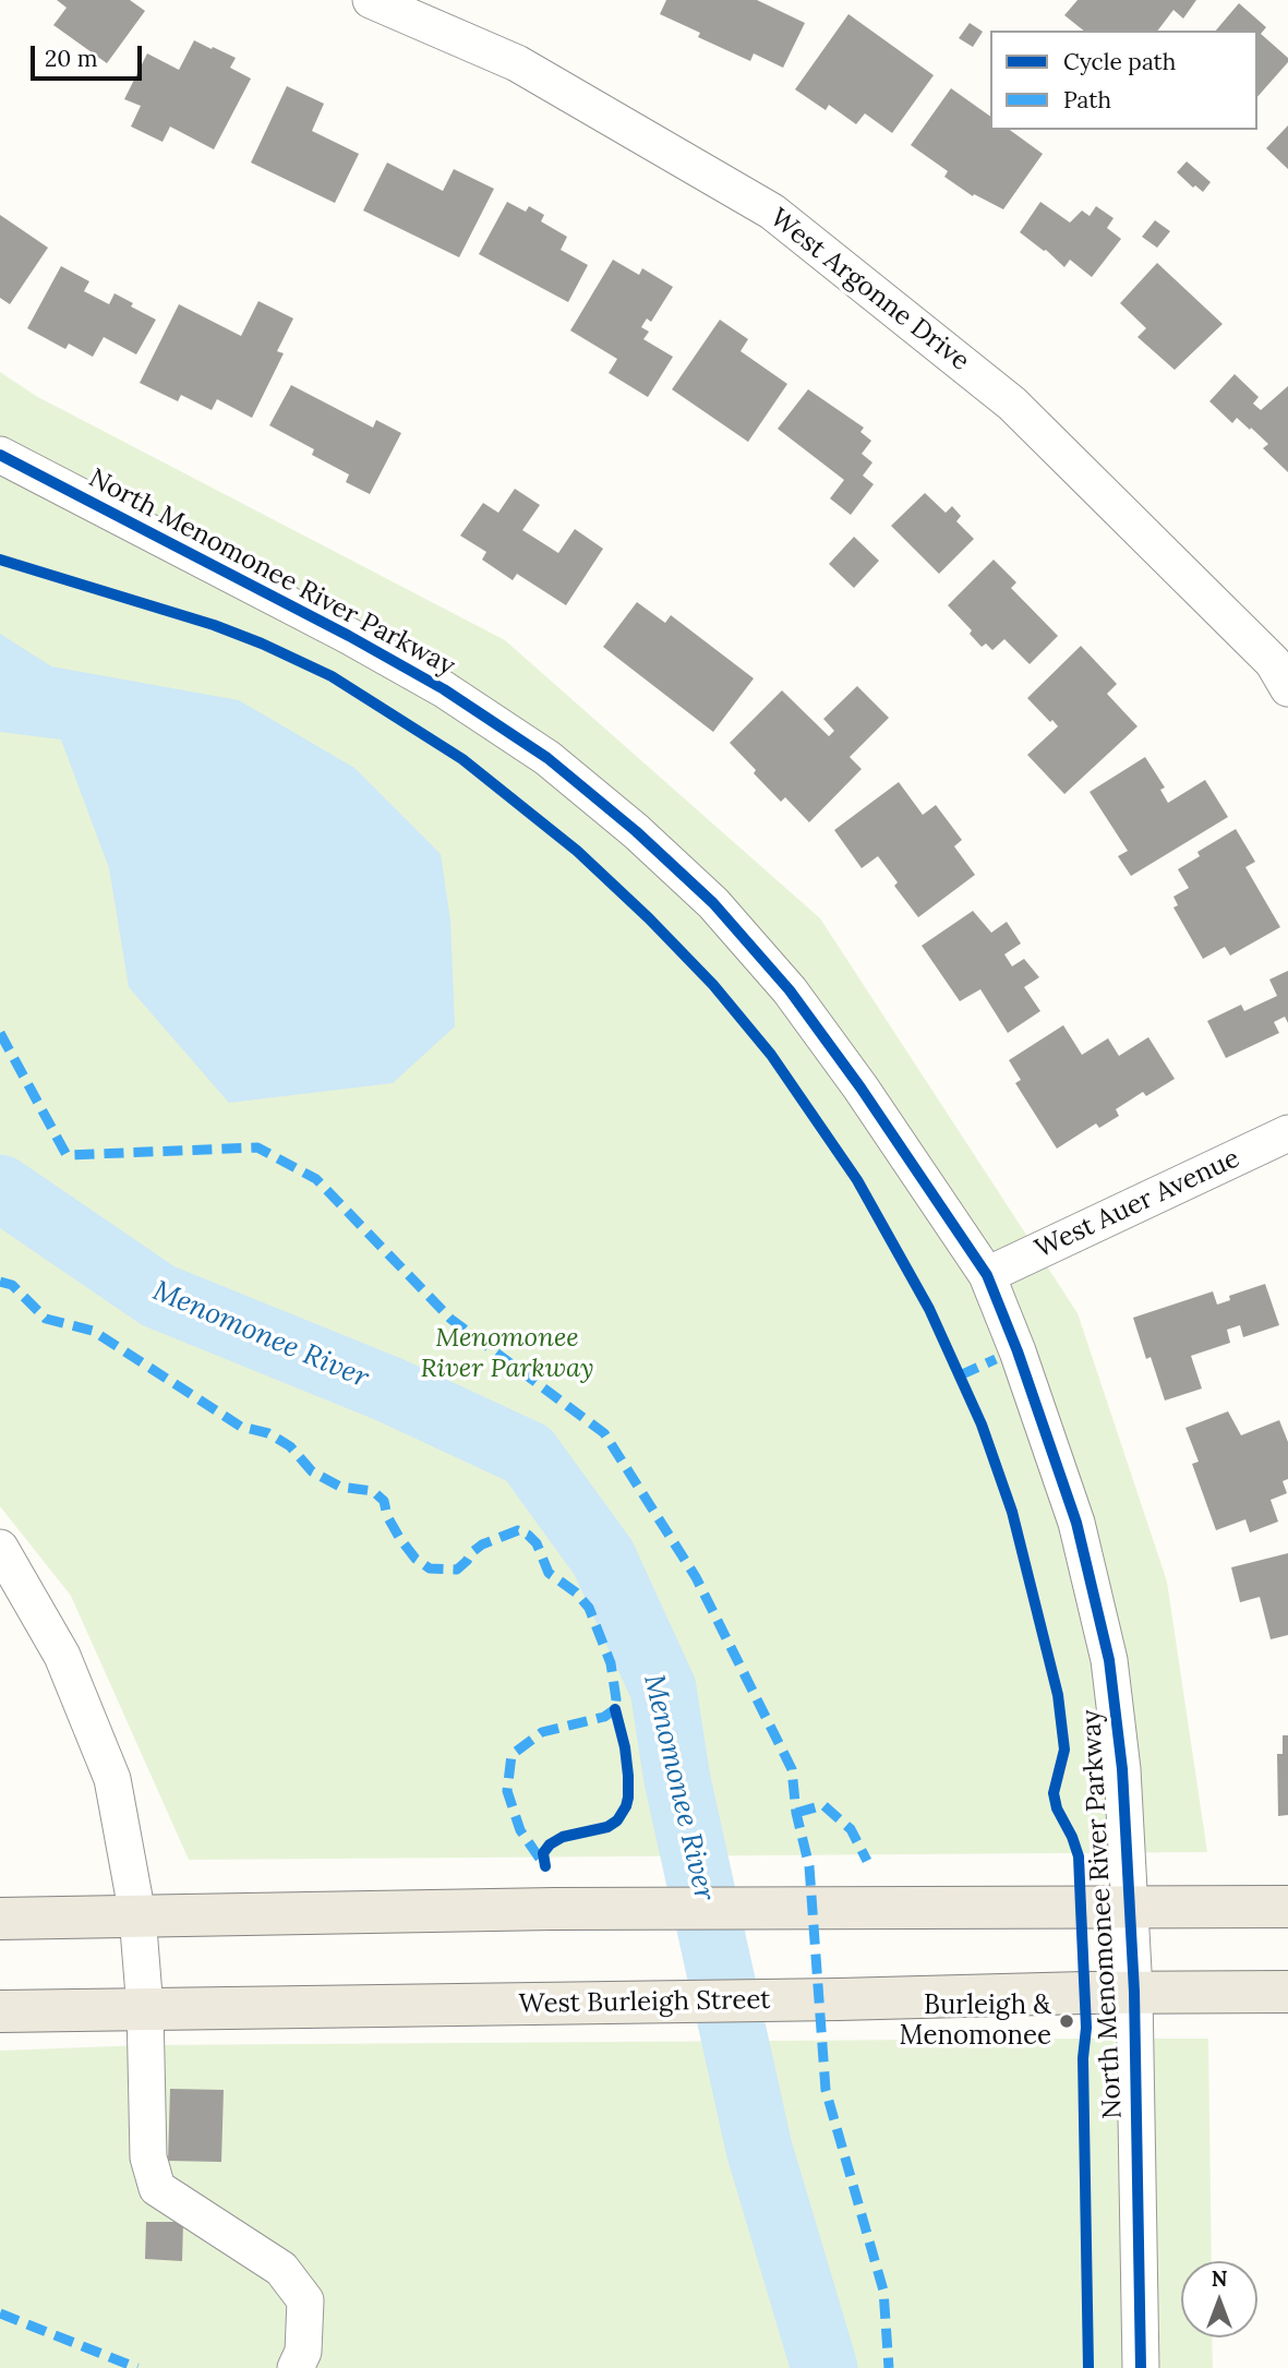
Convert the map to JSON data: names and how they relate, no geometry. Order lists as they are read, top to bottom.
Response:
{
  "streets": {
    "main road": ["West Burleigh Street"],
    "street": ["West Argonne Drive", "North Menomonee River Parkway", "West Auer Avenue"]
  },
  "crossings": [
    ["North Menomonee River Parkway", "West Auer Avenue"],
    ["North Menomonee River Parkway", "West Burleigh Street"]
  ],
  "water": ["Menomonee River"],
  "parks": ["Menomonee River Parkway"],
  "places": ["Burleigh & Menomonee"],
  "legend": ["Cycle path", "Path"],
  "scale_bar": "20 m",
  "north": "top"
}
